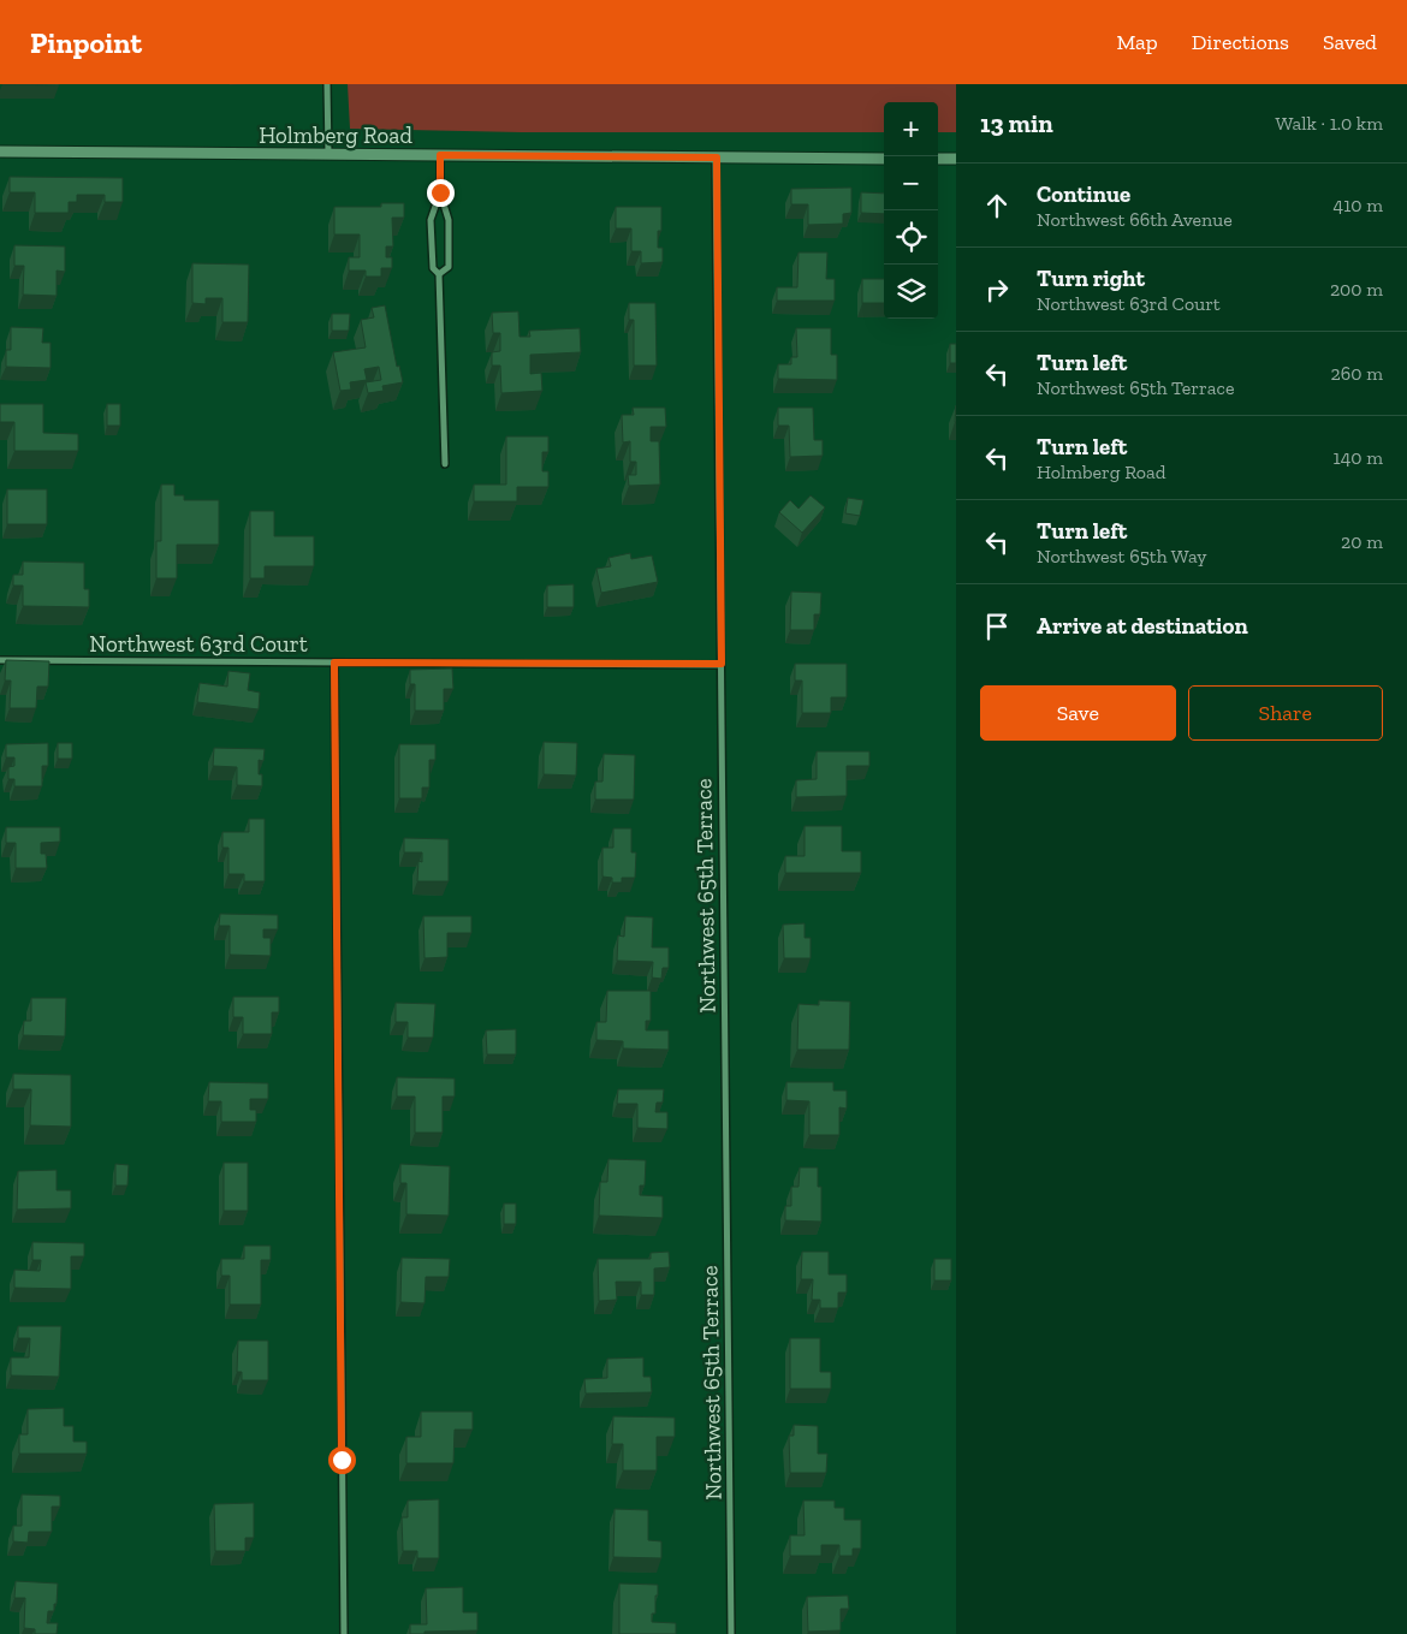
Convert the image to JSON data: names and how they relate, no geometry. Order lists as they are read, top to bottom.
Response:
{
  "streets": {
    "street": ["Holmberg Road", "Northwest 63rd Court", "Northwest 65th Terrace"]
  },
  "crossings": [
    ["Holmberg Road", "Northwest 65th Terrace"],
    ["Northwest 63rd Court", "Northwest 65th Terrace"]
  ],
  "page": {
    "header": "Pinpoint",
    "nav": ["Map", "Directions", "Saved"],
    "heading": ["13 min", "Walk · 1.0 km"],
    "map_buttons": ["+", "−"],
    "list": [
      ["Continue", "Northwest 66th Avenue", "410 m"],
      ["Turn right", "Northwest 63rd Court", "200 m"],
      ["Turn left", "Northwest 65th Terrace", "260 m"],
      ["Turn left", "Holmberg Road", "140 m"],
      ["Turn left", "Northwest 65th Way", "20 m"],
      "Arrive at destination"
    ],
    "buttons": ["Save", "Share"]
  }
}
